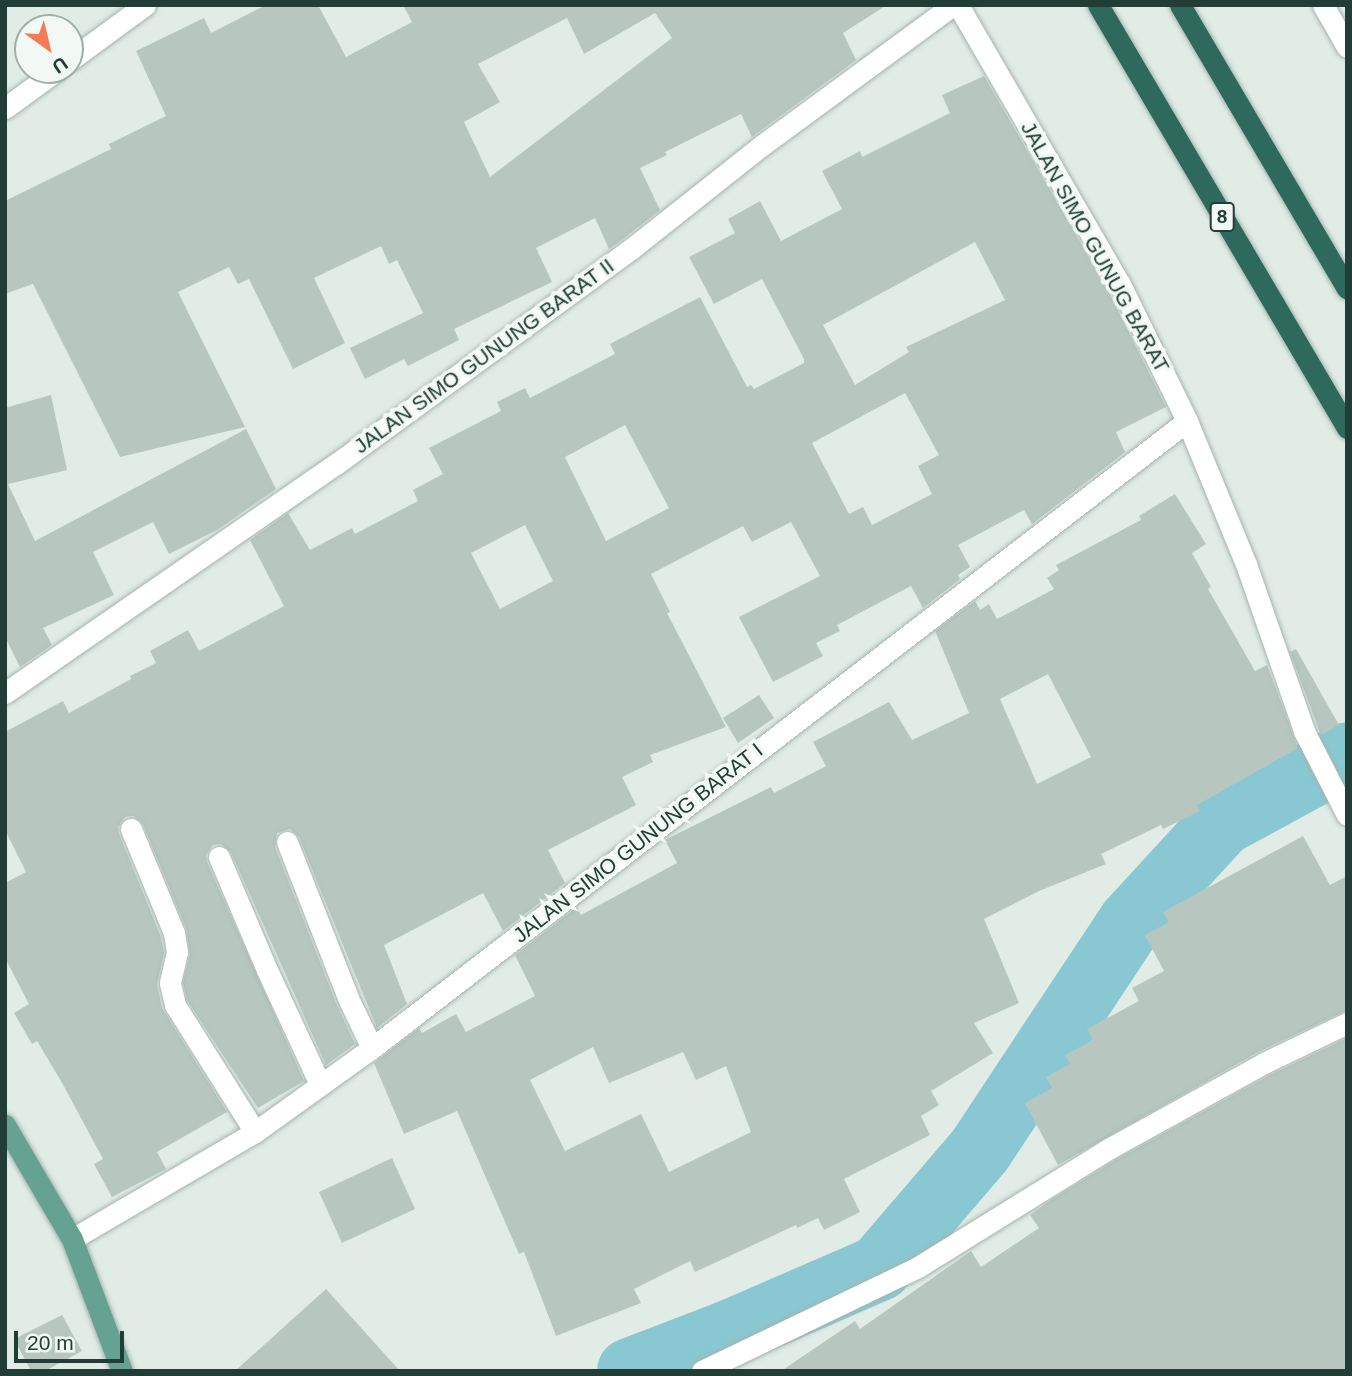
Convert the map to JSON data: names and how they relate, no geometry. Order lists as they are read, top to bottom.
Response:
{
  "streets": {
    "highway": ["8"],
    "street": ["JALAN SIMO GUNUG BARAT", "JALAN SIMO GUNUNG BARAT II", "JALAN SIMO GUNUNG BARAT I"]
  },
  "crossings": [
    ["JALAN SIMO GUNUG BARAT", "JALAN SIMO GUNUNG BARAT II"],
    ["JALAN SIMO GUNUG BARAT", "JALAN SIMO GUNUNG BARAT I"]
  ],
  "scale_bar": "20 m",
  "north": "bottom right"
}
